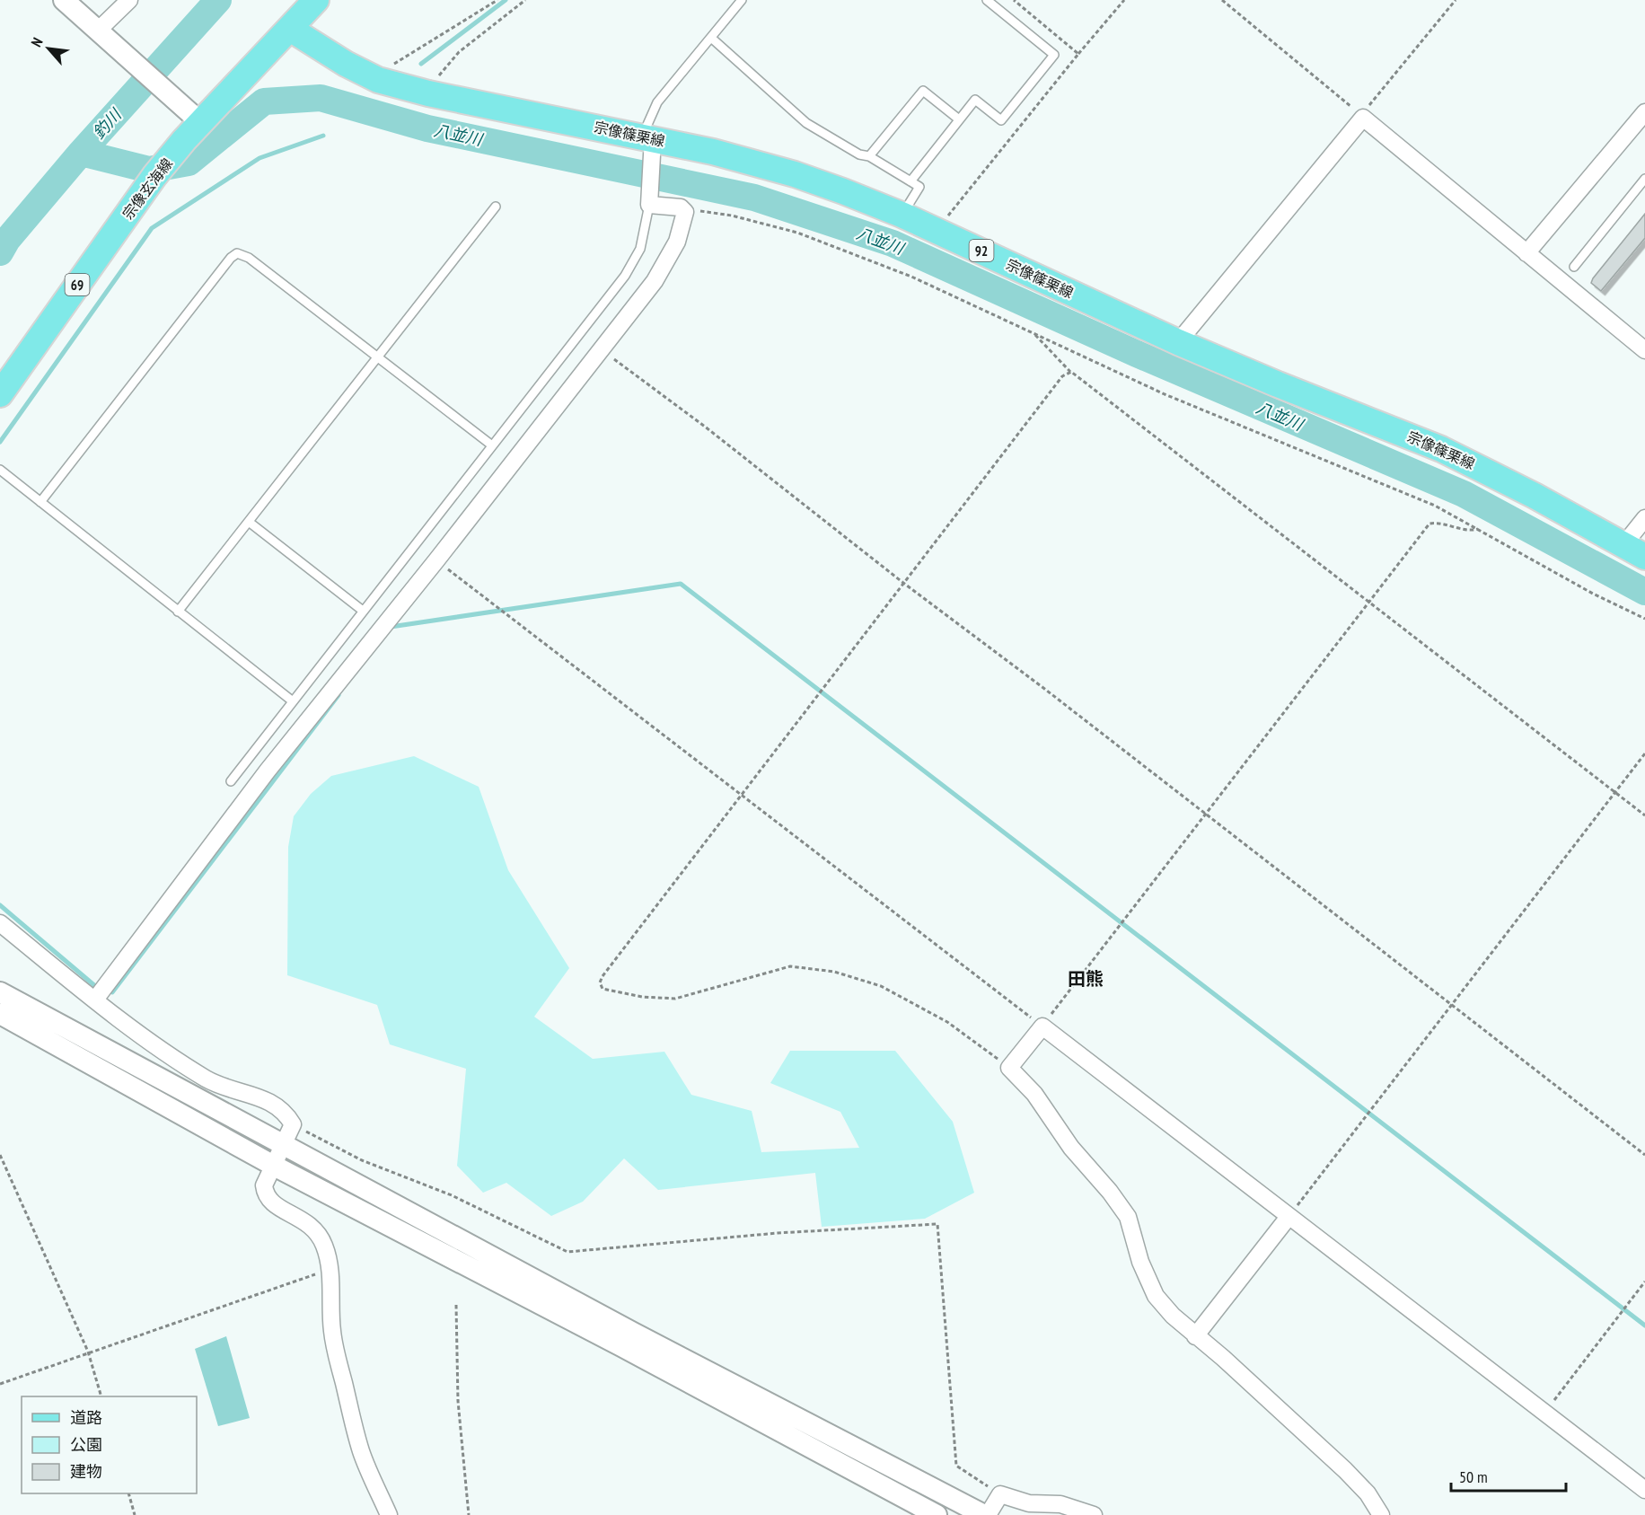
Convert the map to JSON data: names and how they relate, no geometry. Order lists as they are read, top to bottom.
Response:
{
  "streets": {
    "main road": [
      "宗像篠栗線",
      "宗像玄海線",
      "92",
      "69"
    ]
  },
  "crossings": [
    ["宗像篠栗線", "宗像玄海線"]
  ],
  "districts": ["田熊"],
  "water": ["釣川", "八並川"],
  "legend": ["道路", "公園", "建物"],
  "scale_bar": "50 m",
  "north": "top left"
}
